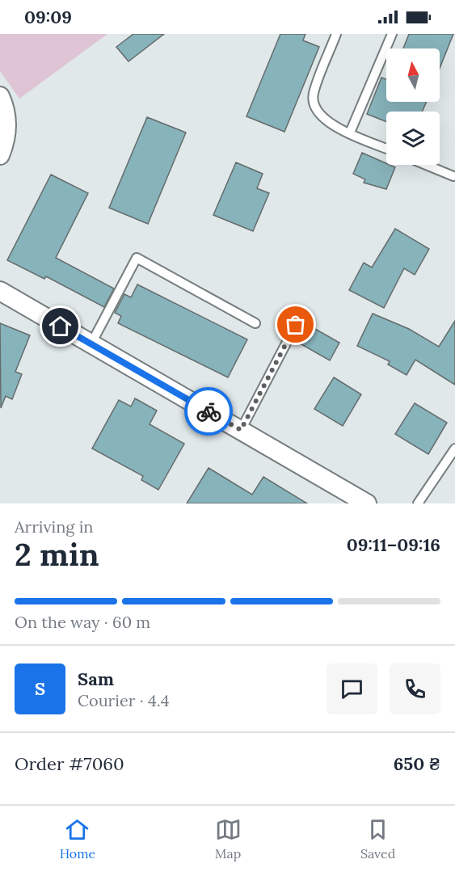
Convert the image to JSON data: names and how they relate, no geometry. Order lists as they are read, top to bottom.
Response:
{
  "north": "top",
  "page": {
    "status": "09:09",
    "heading": ["2 min", "Arriving in", "09:11–09:16"],
    "panel": [
      "Sam",
      "Courier · 4.4",
      "Order #7060",
      "650 ₴"
    ],
    "bar": "On the way · 60 m",
    "round": "S",
    "tabs": ["Home", "Map", "Saved"]
  }
}
